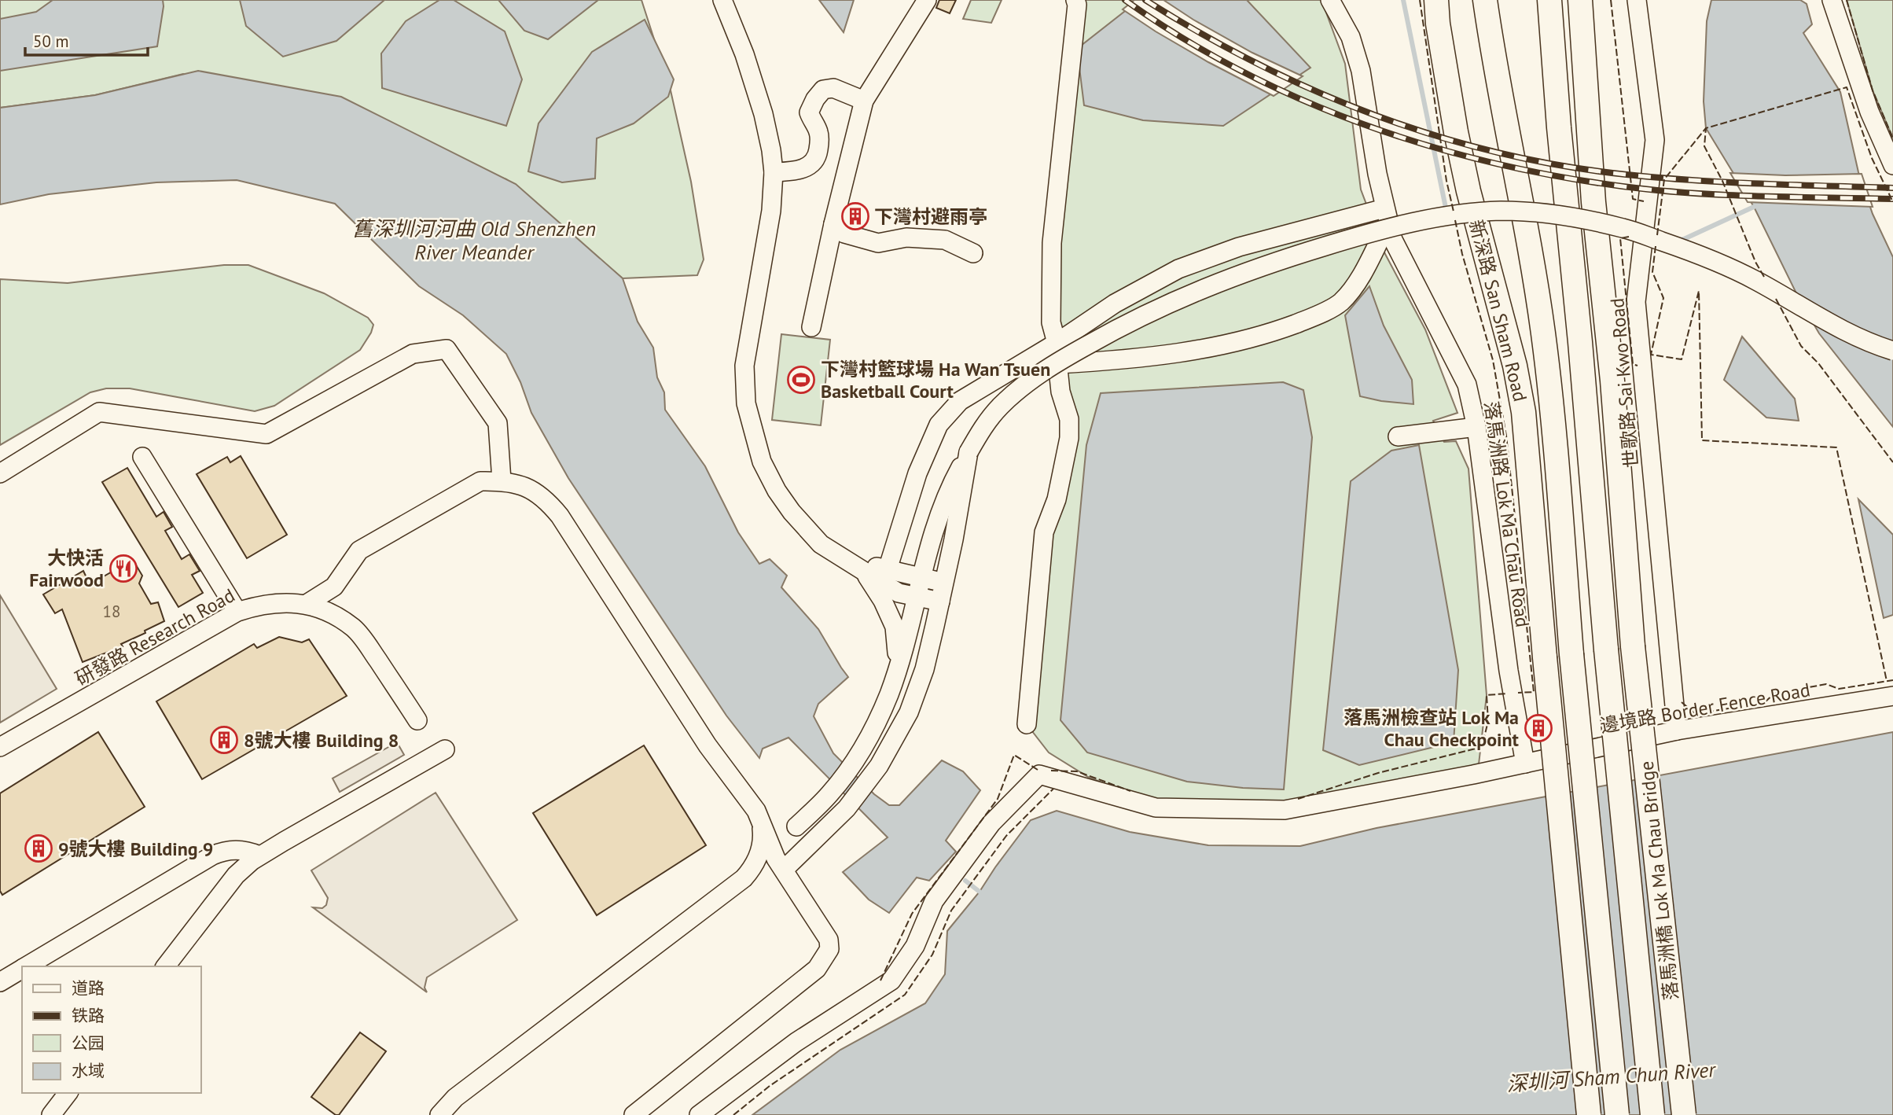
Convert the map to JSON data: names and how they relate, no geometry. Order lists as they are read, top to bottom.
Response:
{
  "streets": {
    "main road": ["新深路 San Sham Road", "落馬洲橋 Lok Ma Chau Bridge"],
    "street": [
      "世歌路 Sai Kwo Road",
      "落馬洲路 Lok Ma Chau Road",
      "研發路 Research Road",
      "邊境路 Border Fence Road"
    ]
  },
  "crossings": [
    ["世歌路 Sai Kwo Road", "邊境路 Border Fence Road"],
    ["落馬洲路 Lok Ma Chau Road", "邊境路 Border Fence Road"]
  ],
  "water": ["舊深圳河河曲 Old Shenzhen River Meander", "深圳河 Sham Chun River"],
  "places": {
    "building": [
      "下灣村避雨亭",
      "落馬洲檢查站 Lok Ma Chau Checkpoint",
      "8號大樓 Building 8",
      "9號大樓 Building 9"
    ],
    "sports": ["下灣村籃球場 Ha Wan Tsuen Basketball Court"],
    "restaurant": ["大快活 Fairwood"]
  },
  "house_numbers": ["18"],
  "legend": [
    "道路",
    "铁路",
    "公园",
    "水域"
  ],
  "scale_bar": "50 m"
}
